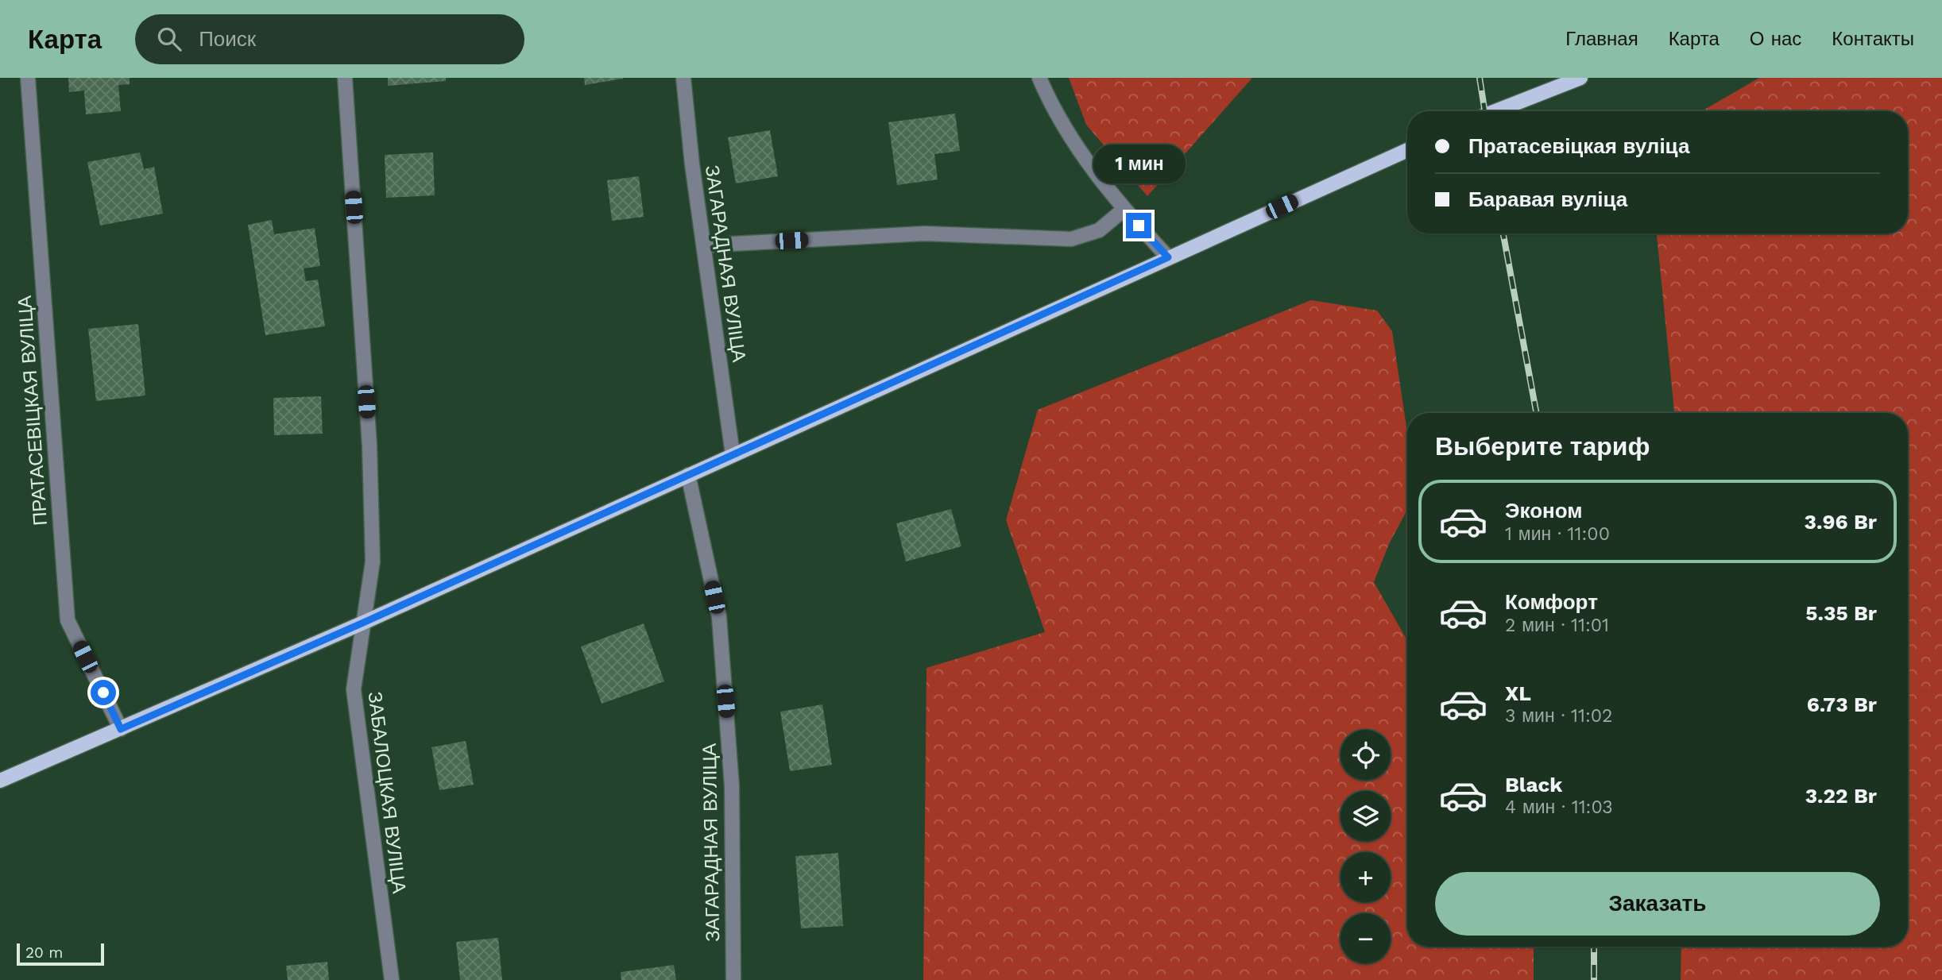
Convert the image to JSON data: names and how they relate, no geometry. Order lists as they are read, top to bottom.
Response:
{
  "streets": {
    "street": ["ЗАГАРАДНАЯ ВУЛІЦА", "ПРАТАСЕВІЦКАЯ ВУЛІЦА", "ЗАБАЛОЦКАЯ ВУЛІЦА"]
  },
  "scale_bar": "20 m",
  "page": {
    "header": "Карта",
    "search": "Поиск",
    "nav": [
      "Главная",
      "Карта",
      "О нас",
      "Контакты"
    ],
    "banner": ["Пратасевіцкая вуліца", "Баравая вуліца"],
    "bubble": "1 мин",
    "heading": "Выберите тариф",
    "list": [
      {
        "name": "Эконом",
        "note": "1 мин · 11:00",
        "value": "3.96 Br"
      },
      {
        "name": "Комфорт",
        "note": "2 мин · 11:01",
        "value": "5.35 Br"
      },
      {
        "name": "XL",
        "note": "3 мин · 11:02",
        "value": "6.73 Br"
      },
      {
        "name": "Black",
        "note": "4 мин · 11:03",
        "value": "3.22 Br"
      }
    ],
    "map_buttons": ["+", "−"],
    "buttons": "Заказать",
    "scale": "20 m"
  }
}
